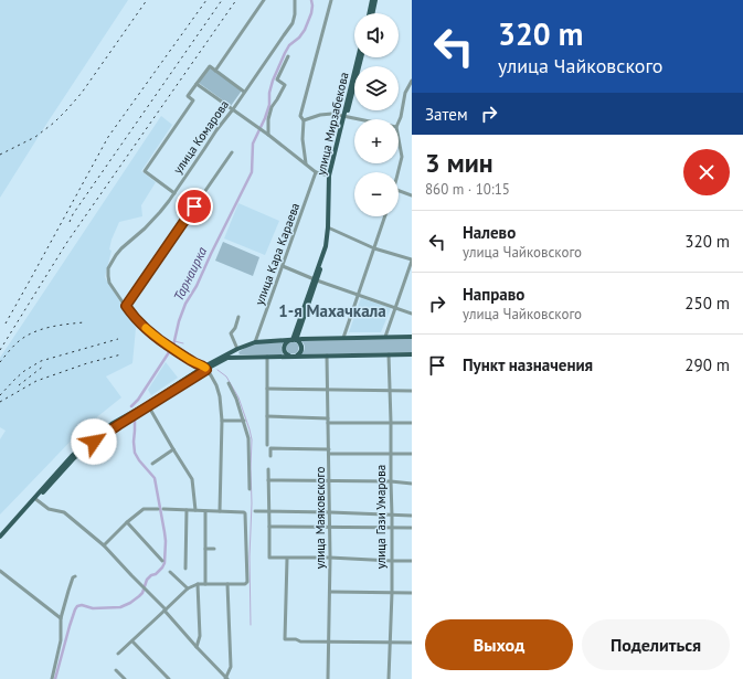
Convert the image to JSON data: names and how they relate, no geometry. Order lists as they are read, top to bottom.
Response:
{
  "streets": {
    "main road": ["улица Мирзабекова"],
    "street": [
      "улица Комарова",
      "улица Кара Караева",
      "улица Гази Умарова",
      "улица Маяковского"
    ]
  },
  "districts": ["1-я Махачкала"],
  "water": ["Тарнаирка"],
  "page": {
    "turn": ["320 m", "улица Чайковского"],
    "map_buttons": ["+", "−"],
    "then": "Затем",
    "heading": ["3 мин", "860 m · 10:15"],
    "list": [
      {
        "name": "Налево",
        "note": "улица Чайковского",
        "value": "320 m"
      },
      {
        "name": "Направо",
        "note": "улица Чайковского",
        "value": "250 m"
      },
      {
        "name": "Пункт назначения",
        "value": "290 m"
      }
    ],
    "buttons": ["Выход", "Поделиться"]
  }
}
